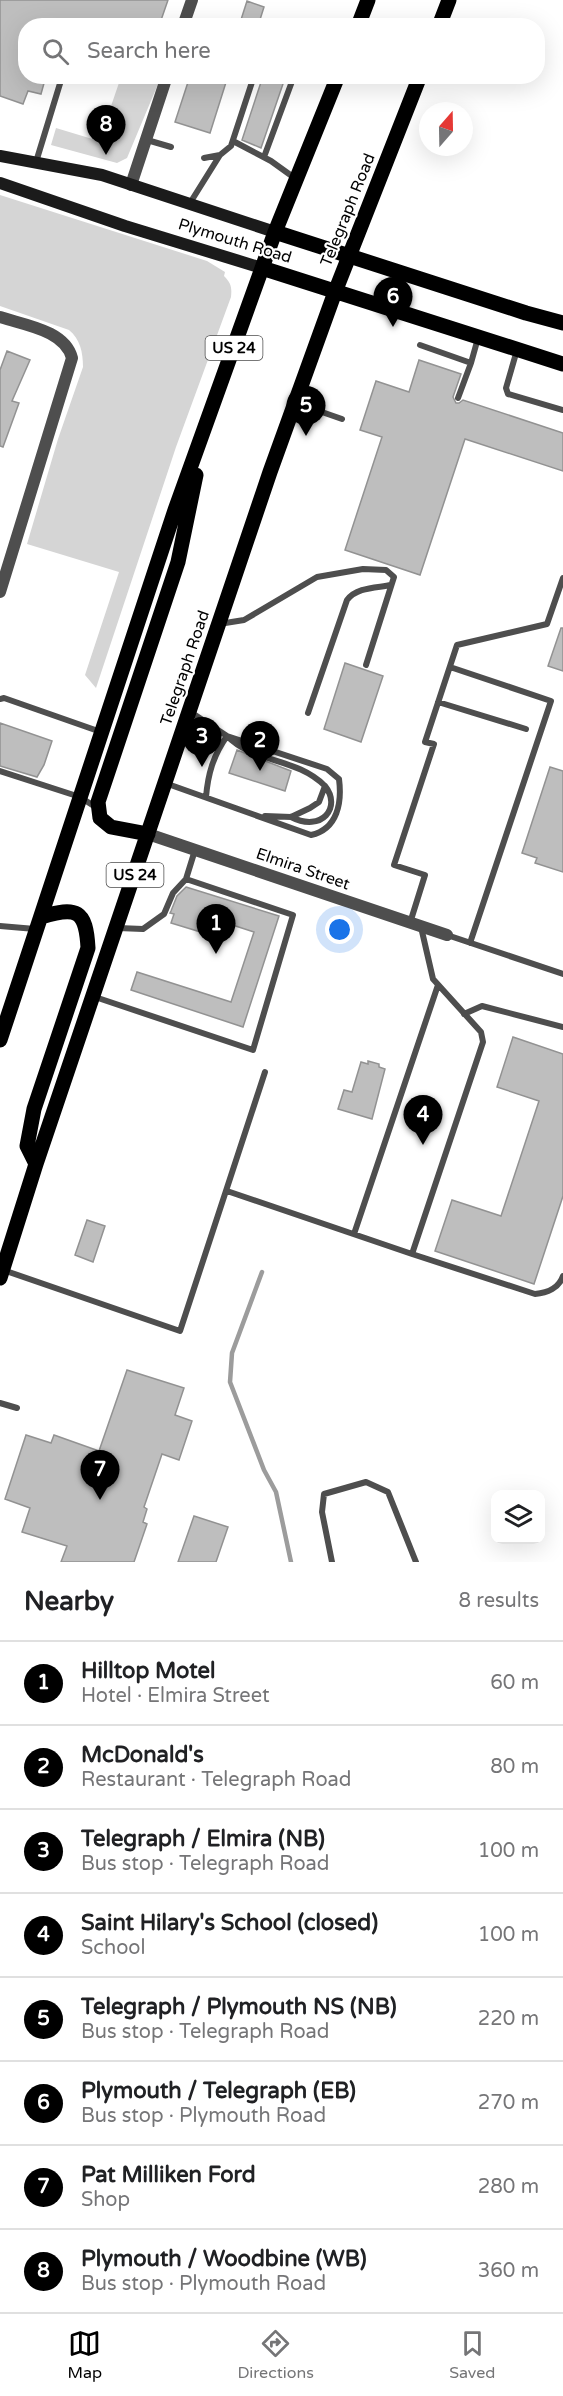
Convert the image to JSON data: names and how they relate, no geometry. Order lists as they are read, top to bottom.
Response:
{
  "streets": {
    "main road": ["Telegraph Road", "Plymouth Road", "US 24"],
    "street": ["Elmira Street"]
  },
  "crossings": [
    ["Telegraph Road", "Plymouth Road"],
    ["Telegraph Road", "Elmira Street"],
    ["Plymouth Road", "US 24"]
  ],
  "north": "top",
  "page": {
    "search": "Search here",
    "pins": [
      "8",
      "6",
      "5",
      "3",
      "2",
      "1",
      "4",
      "7"
    ],
    "heading": ["Nearby", "8 results"],
    "list": [
      {
        "mark": "1",
        "name": "Hilltop Motel",
        "note": "Hotel · Elmira Street",
        "value": "60 m"
      },
      {
        "mark": "2",
        "name": "McDonald's",
        "note": "Restaurant · Telegraph Road",
        "value": "80 m"
      },
      {
        "mark": "3",
        "name": "Telegraph / Elmira (NB)",
        "note": "Bus stop · Telegraph Road",
        "value": "100 m"
      },
      {
        "mark": "4",
        "name": "Saint Hilary's School (closed)",
        "note": "School",
        "value": "100 m"
      },
      {
        "mark": "5",
        "name": "Telegraph / Plymouth NS (NB)",
        "note": "Bus stop · Telegraph Road",
        "value": "220 m"
      },
      {
        "mark": "6",
        "name": "Plymouth / Telegraph (EB)",
        "note": "Bus stop · Plymouth Road",
        "value": "270 m"
      },
      {
        "mark": "7",
        "name": "Pat Milliken Ford",
        "note": "Shop",
        "value": "280 m"
      },
      {
        "mark": "8",
        "name": "Plymouth / Woodbine (WB)",
        "note": "Bus stop · Plymouth Road",
        "value": "360 m"
      }
    ],
    "nav": ["Map", "Directions", "Saved"]
  }
}
